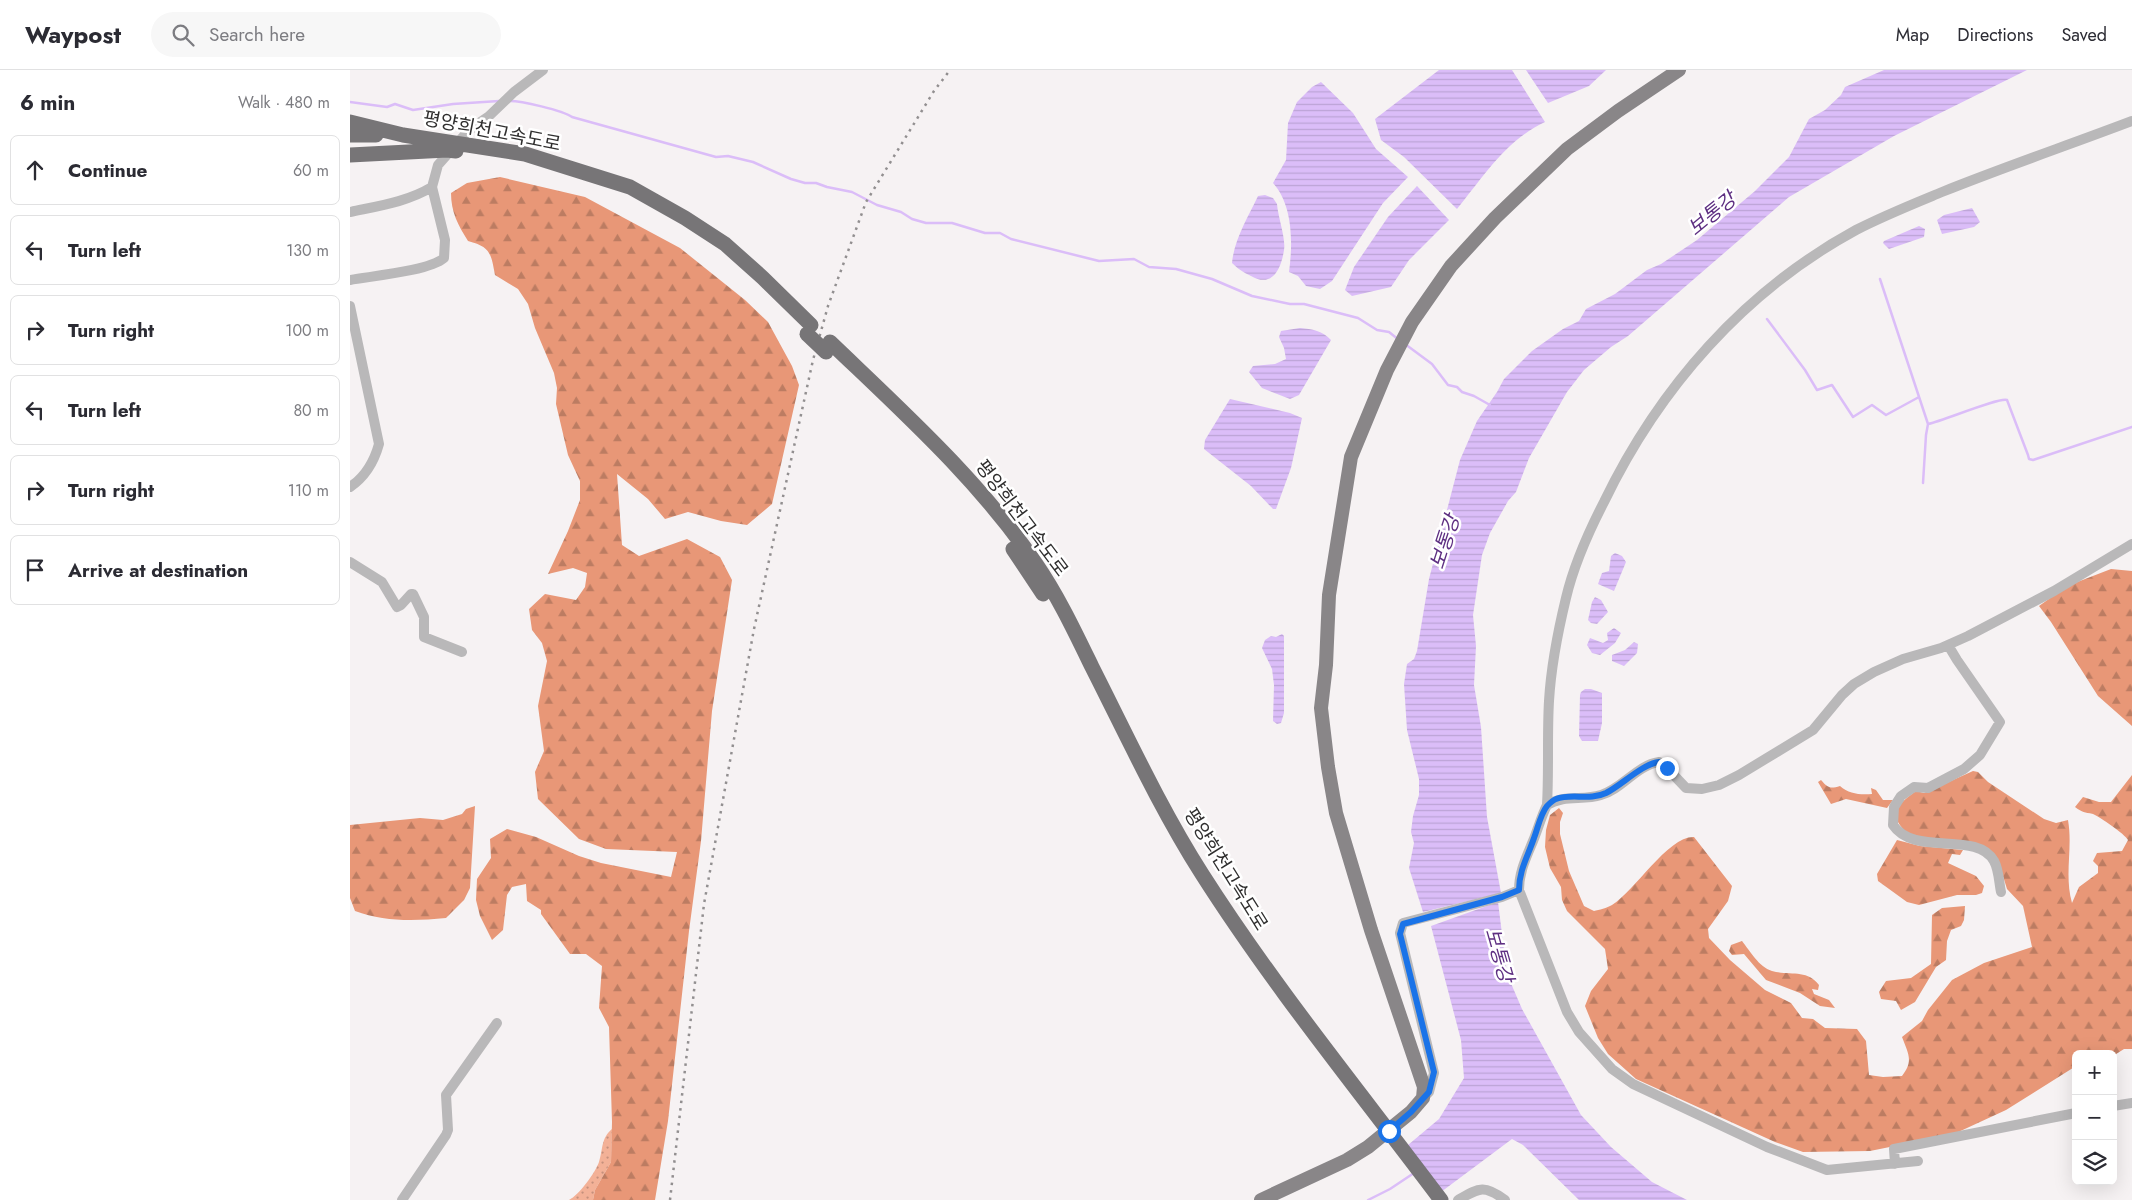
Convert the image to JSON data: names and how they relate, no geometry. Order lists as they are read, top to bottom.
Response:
{
  "streets": {
    "highway": ["평양희천고속도로"]
  },
  "water": ["보통강"],
  "page": {
    "header": "Waypost",
    "search": "Search here",
    "nav": ["Map", "Directions", "Saved"],
    "heading": ["6 min", "Walk · 480 m"],
    "list": [
      ["Continue", "60 m"],
      ["Turn left", "130 m"],
      ["Turn right", "100 m"],
      ["Turn left", "80 m"],
      ["Turn right", "110 m"],
      "Arrive at destination"
    ],
    "map_buttons": ["+", "−"]
  }
}
